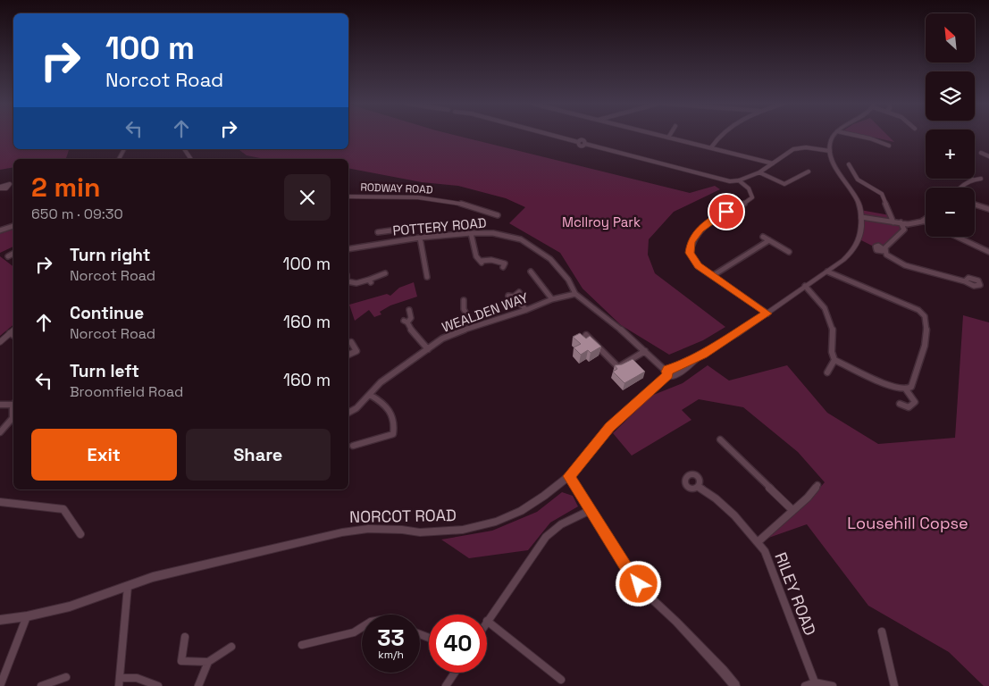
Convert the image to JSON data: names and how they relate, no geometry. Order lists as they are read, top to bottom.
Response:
{
  "streets": {
    "street": [
      "RODWAY ROAD",
      "POTTERY ROAD",
      "WEALDEN WAY",
      "NORCOT ROAD",
      "RILEY ROAD"
    ]
  },
  "crossings": [
    ["POTTERY ROAD", "WEALDEN WAY"],
    ["POTTERY ROAD", "NORCOT ROAD"]
  ],
  "parks": ["McIlroy Park", "Lousehill Copse"],
  "north": "top left",
  "page": {
    "map_buttons": ["+", "−"],
    "turn": ["100 m", "Norcot Road"],
    "heading": ["2 min", "650 m · 09:30"],
    "list": [
      {
        "name": "Turn right",
        "note": "Norcot Road",
        "value": "100 m"
      },
      {
        "name": "Continue",
        "note": "Norcot Road",
        "value": "160 m"
      },
      {
        "name": "Turn left",
        "note": "Broomfield Road",
        "value": "160 m"
      }
    ],
    "buttons": ["Exit", "Share"],
    "speed": "33 km/h",
    "limit": "40"
  }
}
